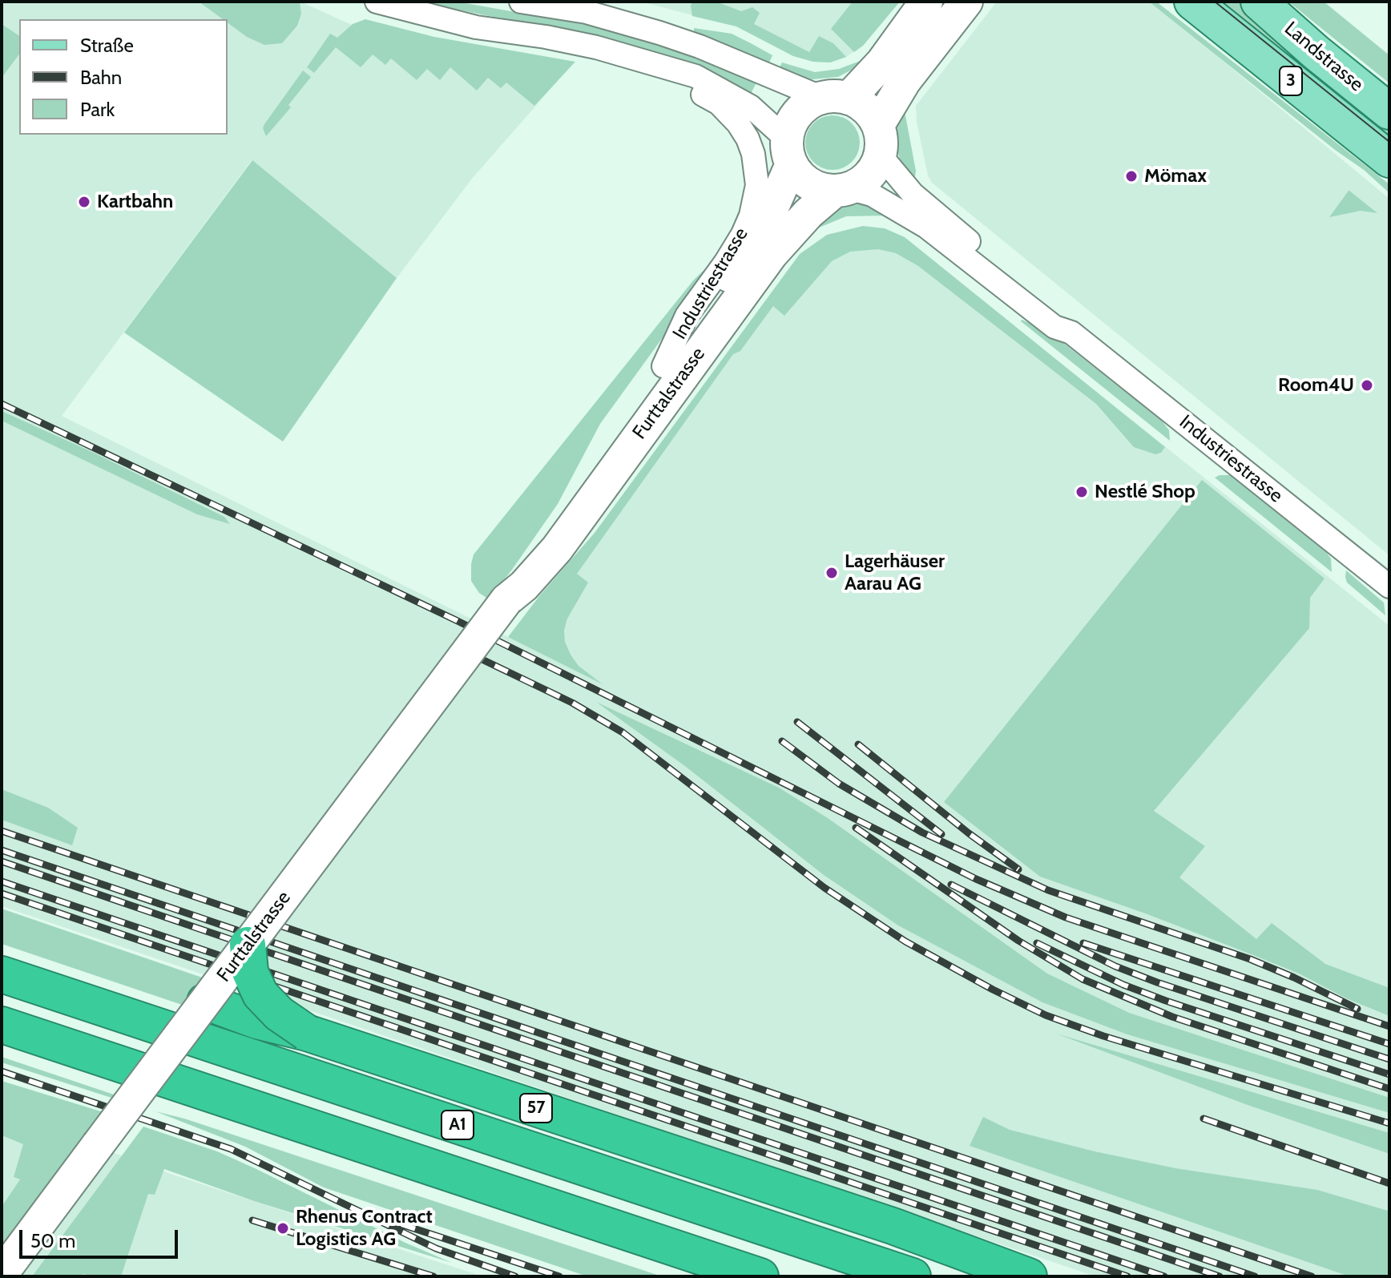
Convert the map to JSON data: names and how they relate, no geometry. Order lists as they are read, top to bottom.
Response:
{
  "streets": {
    "highway": ["57", "A1"],
    "main road": ["Landstrasse", "3", "Furttalstrasse"],
    "street": ["Industriestrasse"]
  },
  "crossings": [
    ["Industriestrasse", "Furttalstrasse"],
    ["Furttalstrasse", "57"]
  ],
  "places": [
    "Mömax",
    "Kartbahn",
    "Room4U",
    "Nestlé Shop",
    "Lagerhäuser Aarau AG",
    "Rhenus Contract Logistics AG"
  ],
  "legend": ["Straße", "Bahn", "Park"],
  "scale_bar": "50 m"
}
